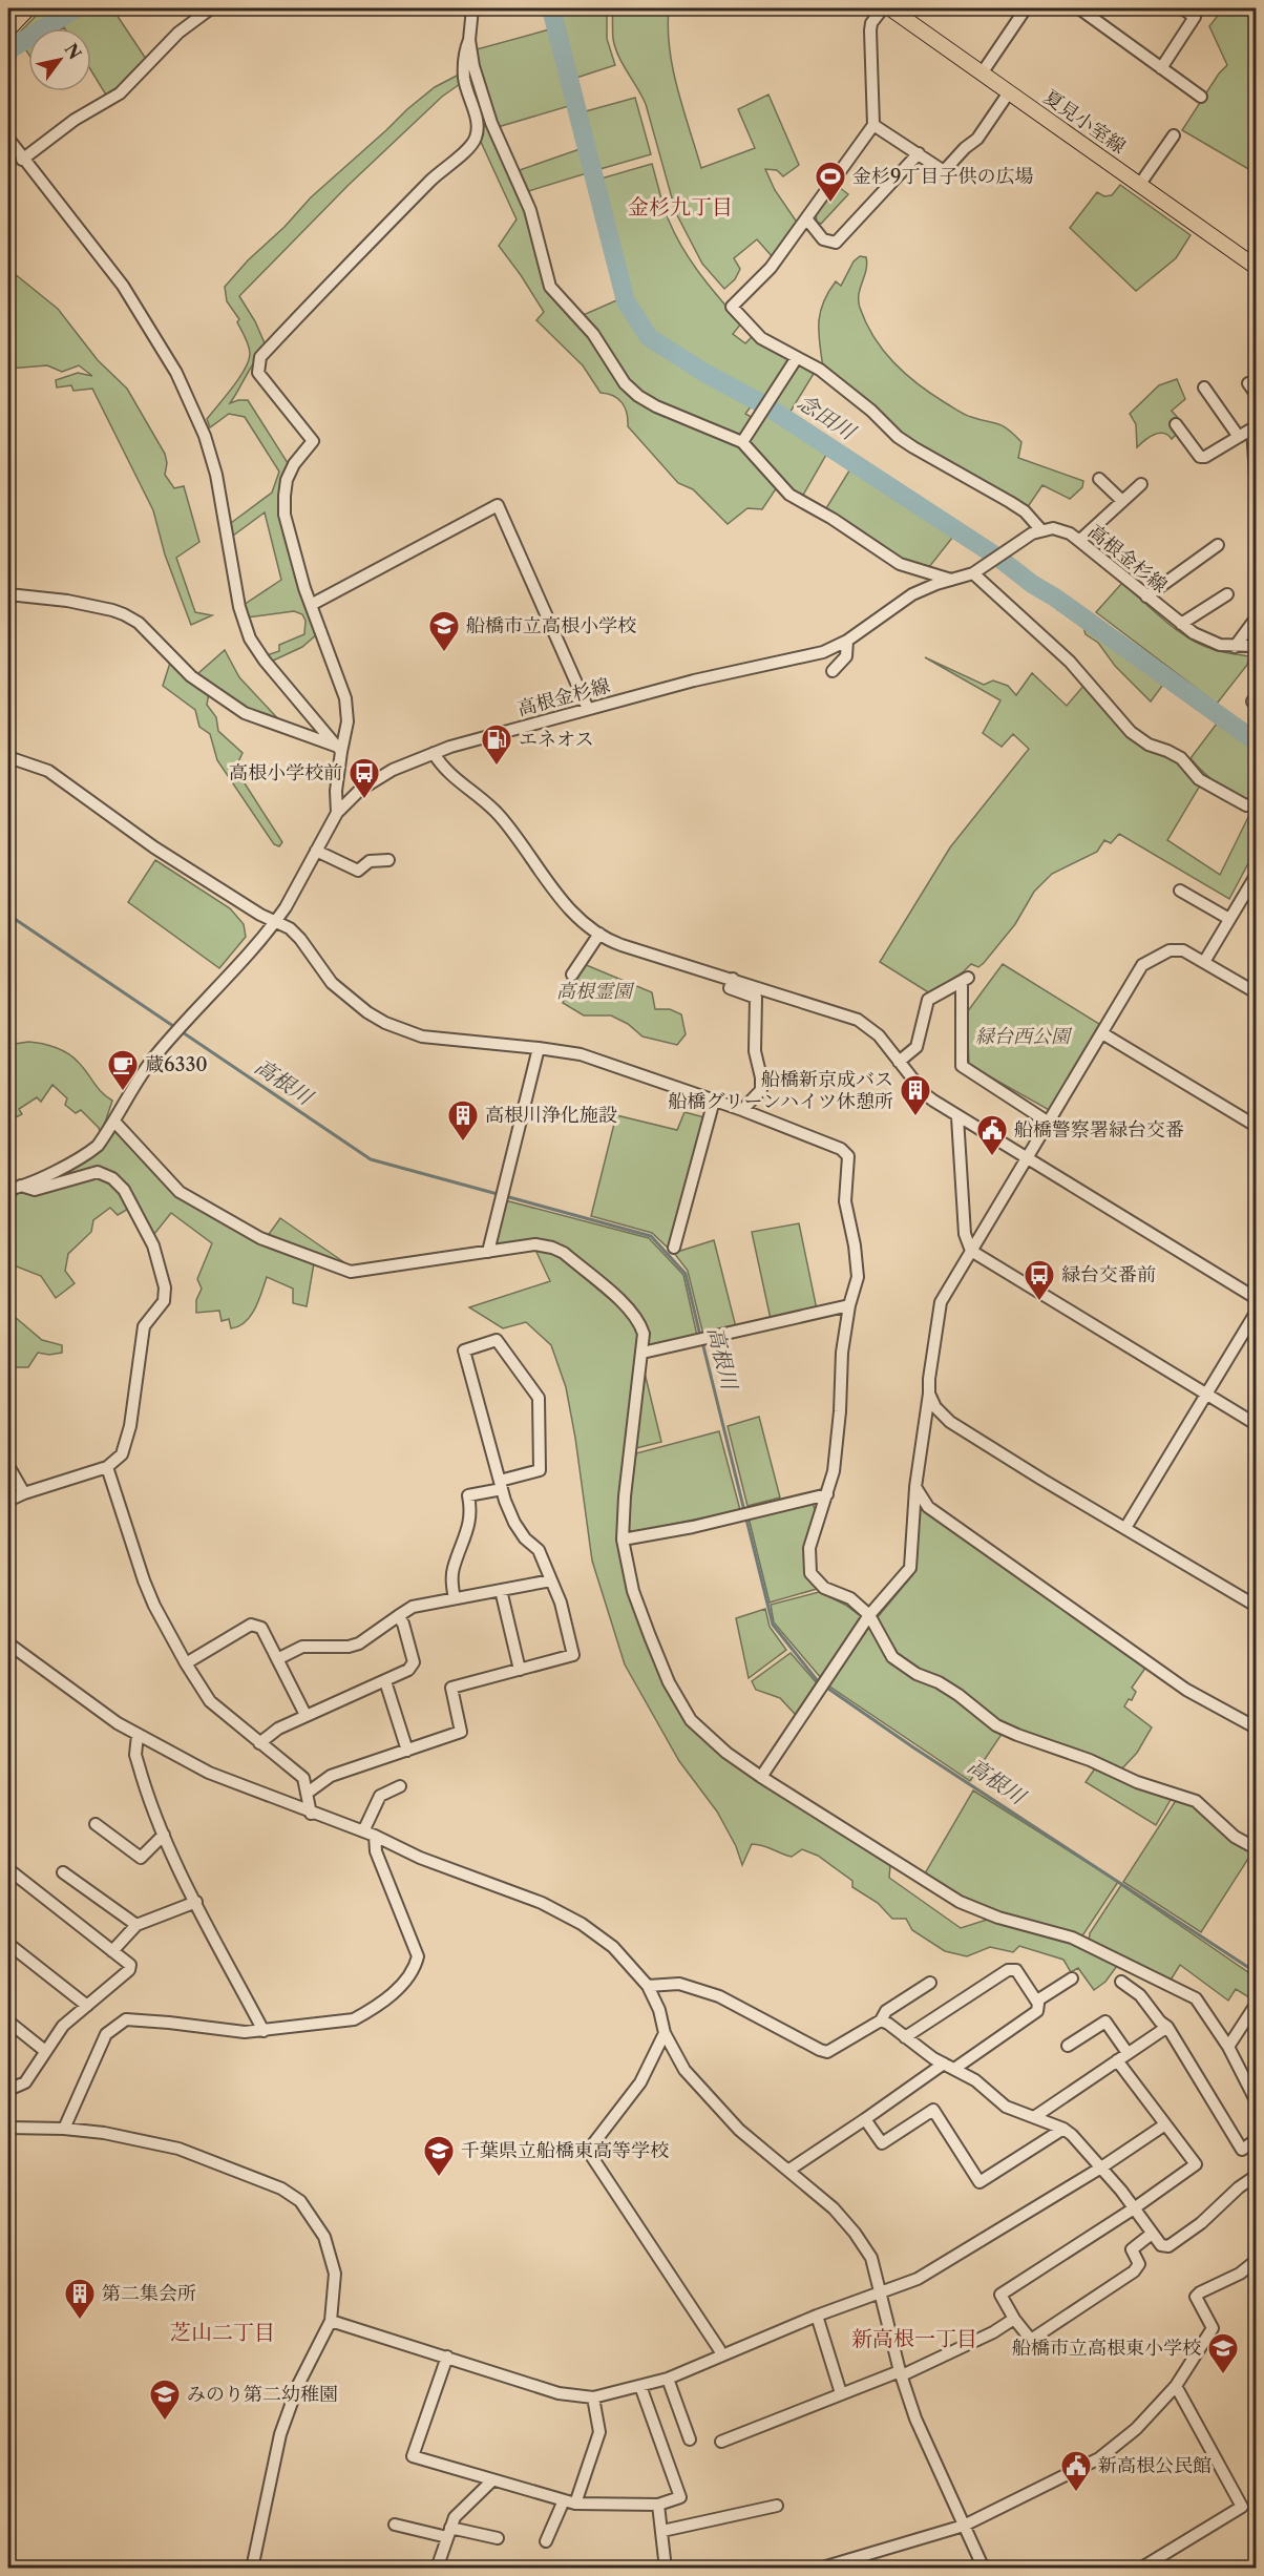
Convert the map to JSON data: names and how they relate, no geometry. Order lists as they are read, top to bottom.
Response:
{
  "streets": {
    "main road": ["夏見小室線"],
    "street": ["高根金杉線"]
  },
  "districts": ["金杉九丁目", "芝山二丁目", "新高根一丁目"],
  "water": ["念田川", "高根川"],
  "parks": ["高根霊園", "緑台西公園"],
  "places": {
    "sports": ["金杉9丁目子供の広場"],
    "school or university": [
      "船橋市立高根小学校",
      "千葉県立船橋東高等学校",
      "船橋市立高根東小学校",
      "みのり第二幼稚園"
    ],
    "fuel station": ["エネオス"],
    "bus stop": ["高根小学校前", "緑台交番前"],
    "cafe": ["蔵6330"],
    "building": ["船橋新京成バス 船橋グリーンハイツ休憩所", "高根川浄化施設", "第二集会所"],
    "public building": ["船橋警察署緑台交番", "新高根公民館"]
  },
  "north": "top right"
}
